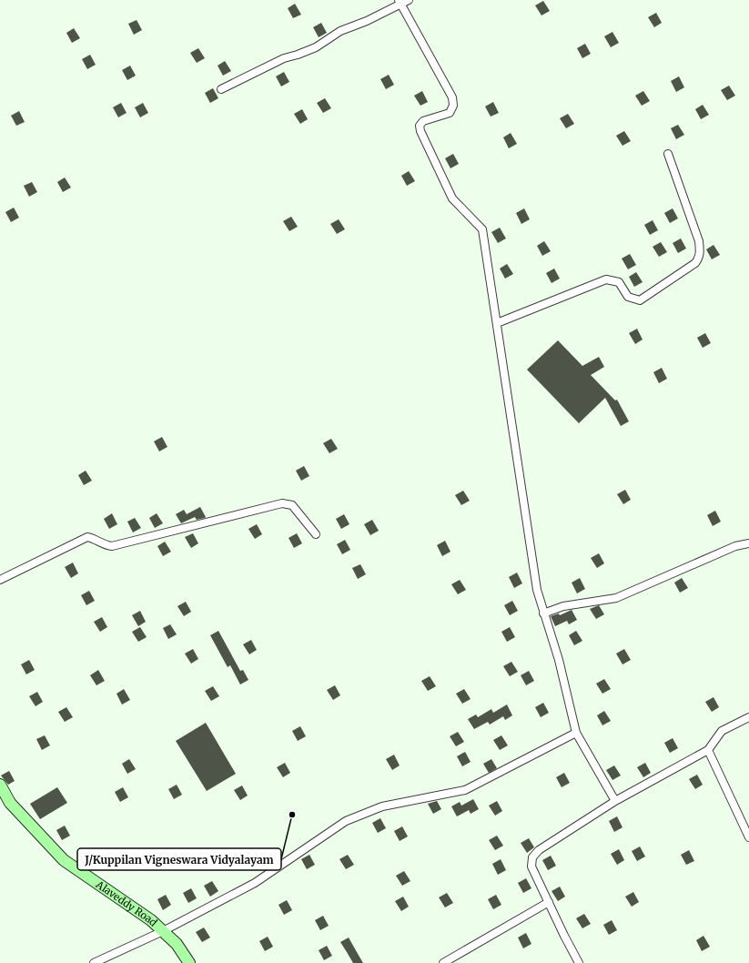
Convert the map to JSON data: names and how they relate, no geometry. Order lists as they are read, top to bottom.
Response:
{
  "streets": {
    "street": ["Alaveddy Road"]
  },
  "places": ["J/Kuppilan Vigneswara Vidyalayam"]
}
